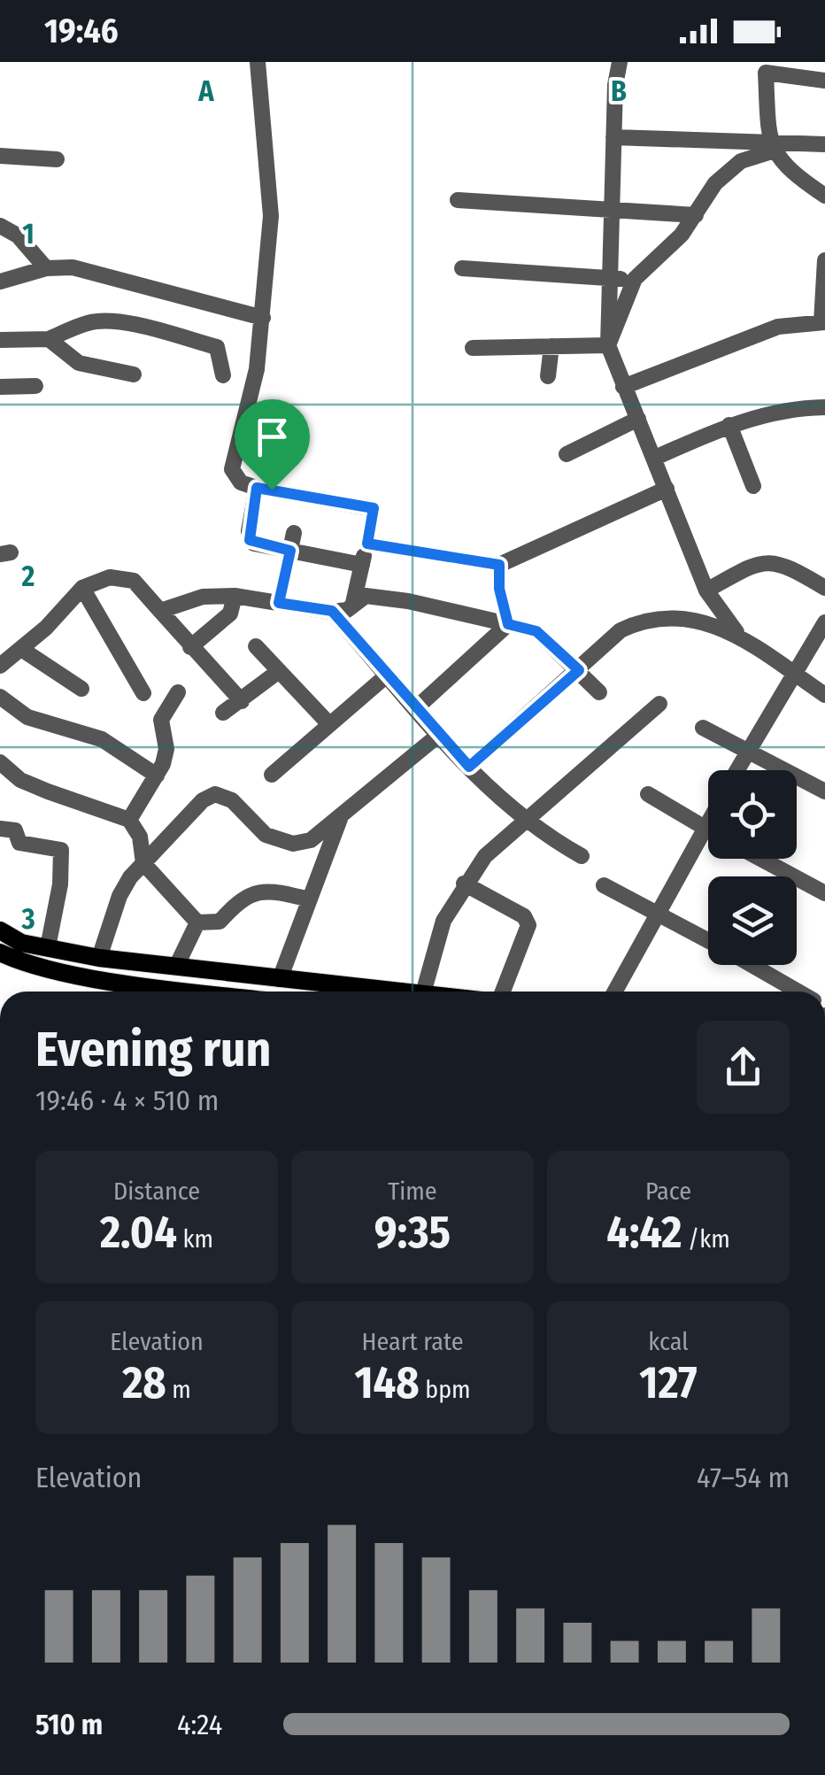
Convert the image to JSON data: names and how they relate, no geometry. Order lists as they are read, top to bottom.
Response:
{
  "page": {
    "status": "19:46",
    "heading": ["Evening run", "19:46 · 4 × 510 m"],
    "stats": [
      ["Distance", "2.04 km"],
      ["Time", "9:35"],
      ["Pace", "4:42 /km"],
      ["Elevation", "28 m"],
      ["Heart rate", "148 bpm"],
      ["kcal", "127"]
    ],
    "chart": ["Elevation", "47–54 m"],
    "list": [
      {
        "name": "510 m",
        "note": "4:24"
      }
    ]
  },
  "grid": {
    "columns": ["A", "B"],
    "rows": ["1", "2", "3"]
  }
}
